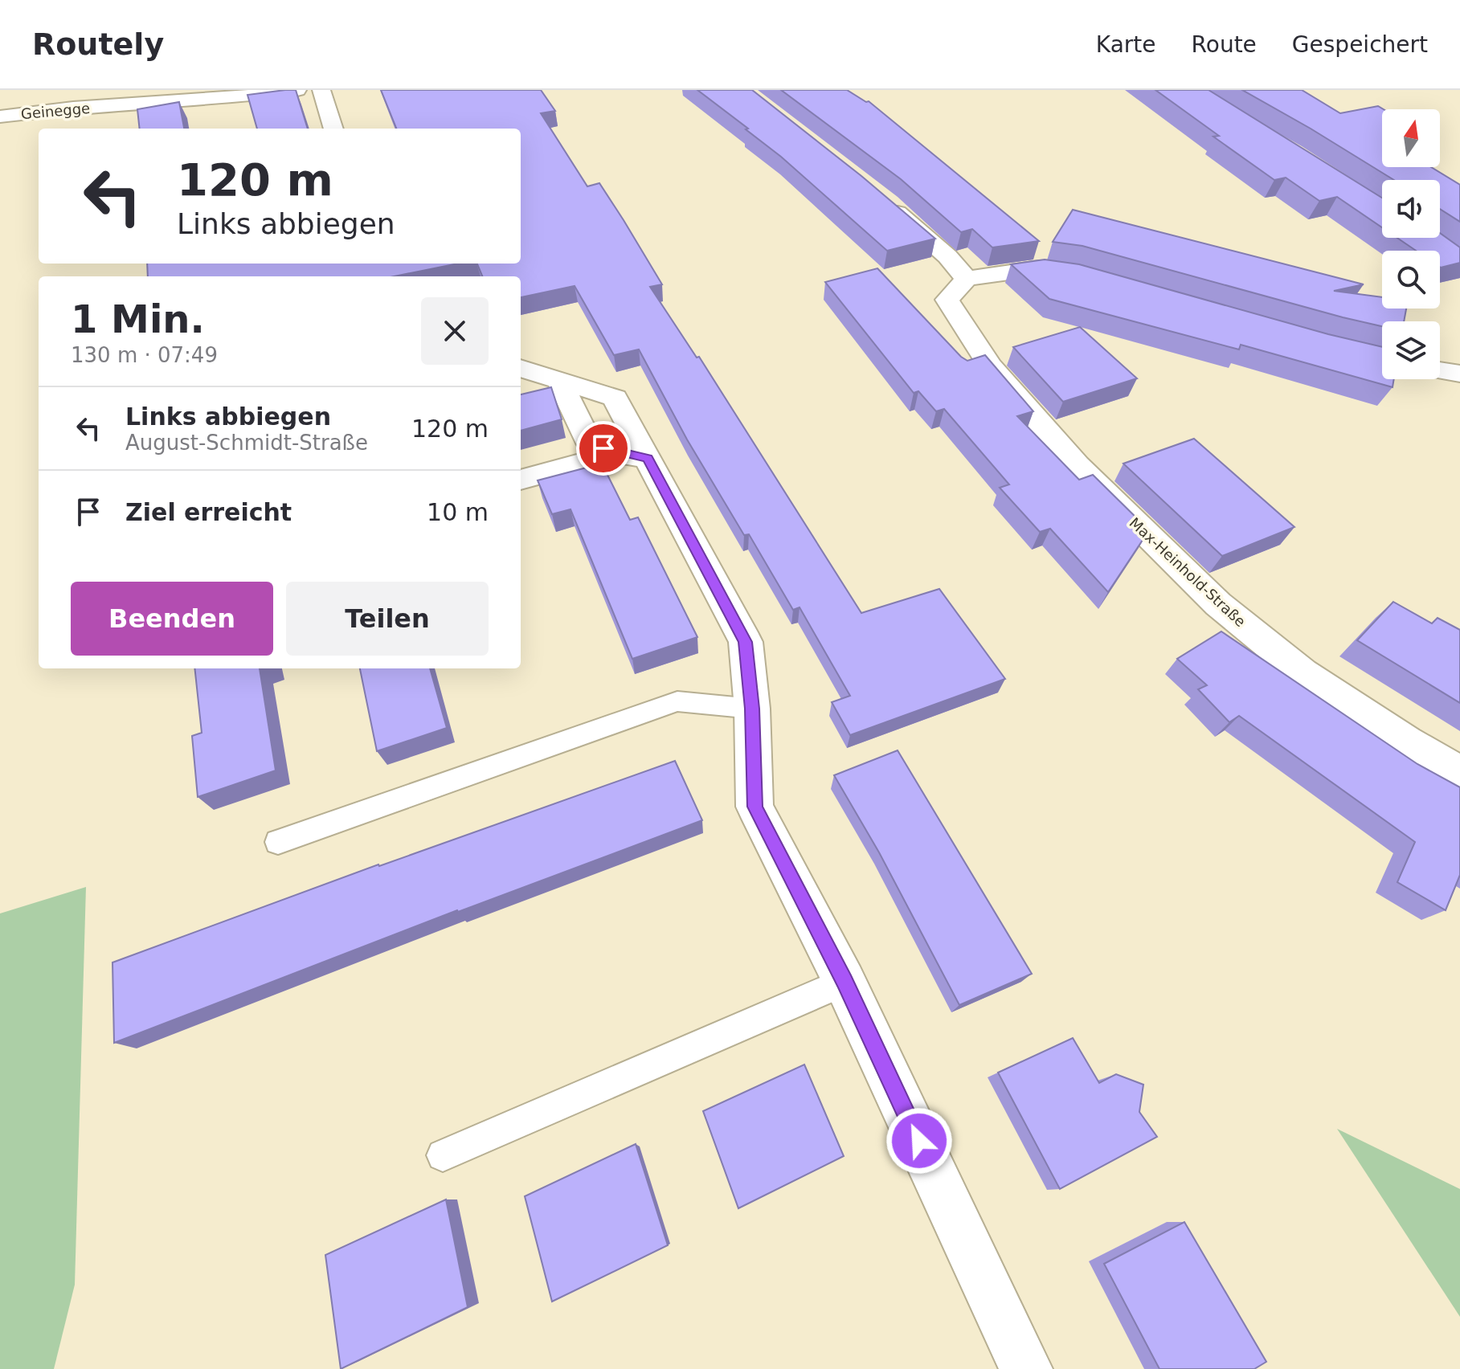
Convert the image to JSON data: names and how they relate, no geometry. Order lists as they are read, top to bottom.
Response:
{
  "streets": {
    "street": ["Geinegge", "Max-Heinhold-Straße"]
  },
  "north": "top",
  "page": {
    "header": "Routely",
    "nav": ["Karte", "Route", "Gespeichert"],
    "turn": ["120 m", "Links abbiegen"],
    "heading": ["1 Min.", "130 m · 07:49"],
    "list": [
      {
        "name": "Links abbiegen",
        "note": "August-Schmidt-Straße",
        "value": "120 m"
      },
      {
        "name": "Ziel erreicht",
        "value": "10 m"
      }
    ],
    "buttons": ["Beenden", "Teilen"]
  }
}
